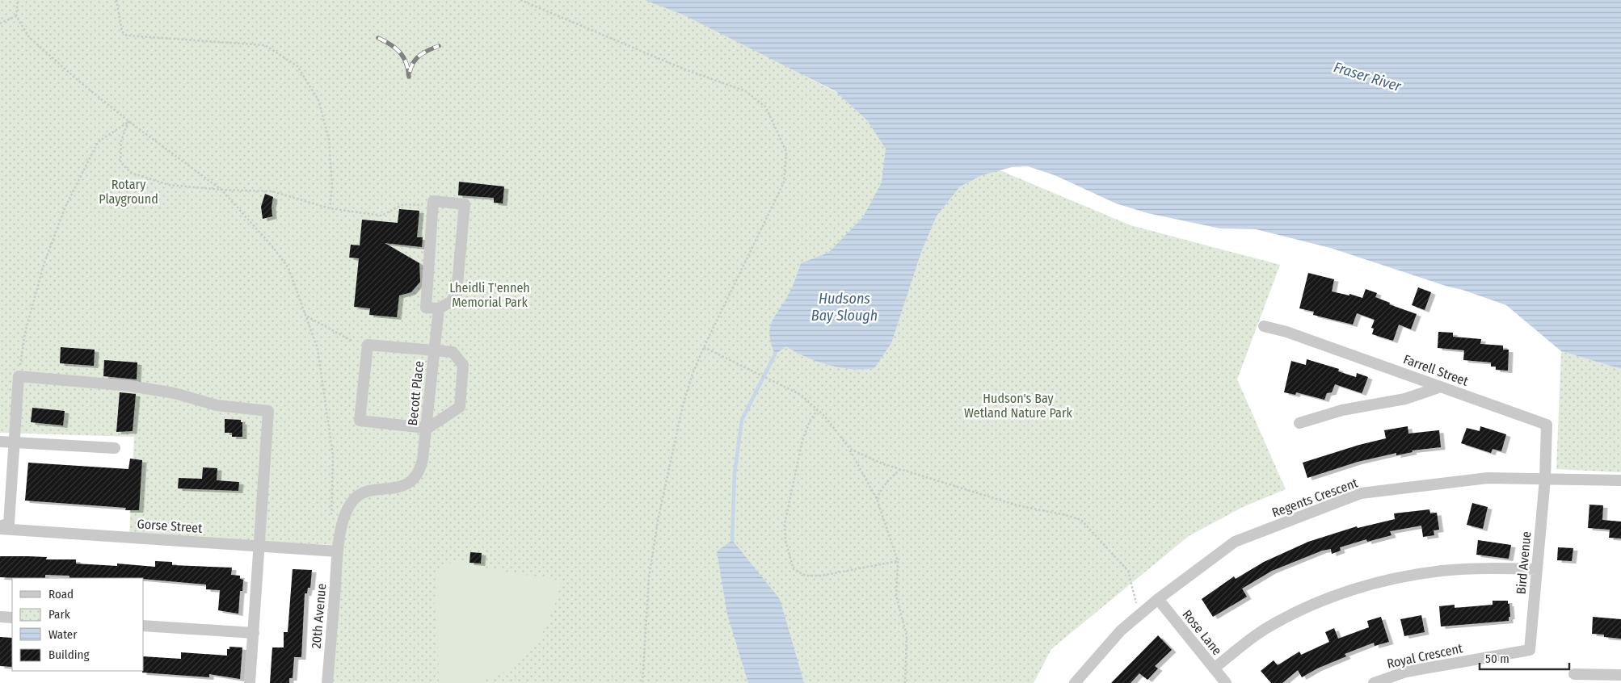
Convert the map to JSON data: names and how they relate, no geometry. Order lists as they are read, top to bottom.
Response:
{
  "streets": {
    "street": [
      "Farrell Street",
      "Becott Place",
      "Regents Crescent",
      "Gorse Street",
      "Bird Avenue",
      "20th Avenue",
      "Rose Lane",
      "Royal Crescent"
    ]
  },
  "crossings": [
    ["Farrell Street", "Regents Crescent"],
    ["Farrell Street", "Bird Avenue"],
    ["Becott Place", "Gorse Street"],
    ["Becott Place", "20th Avenue"],
    ["Regents Crescent", "Bird Avenue"],
    ["Regents Crescent", "Rose Lane"],
    ["Gorse Street", "20th Avenue"],
    ["Bird Avenue", "Royal Crescent"]
  ],
  "water": ["Fraser River", "Hudsons Bay Slough"],
  "parks": ["Rotary Playground", "Lheidli T'enneh Memorial Park", "Hudson's Bay Wetland Nature Park"],
  "legend": [
    "Road",
    "Park",
    "Water",
    "Building"
  ],
  "scale_bar": "50 m"
}
